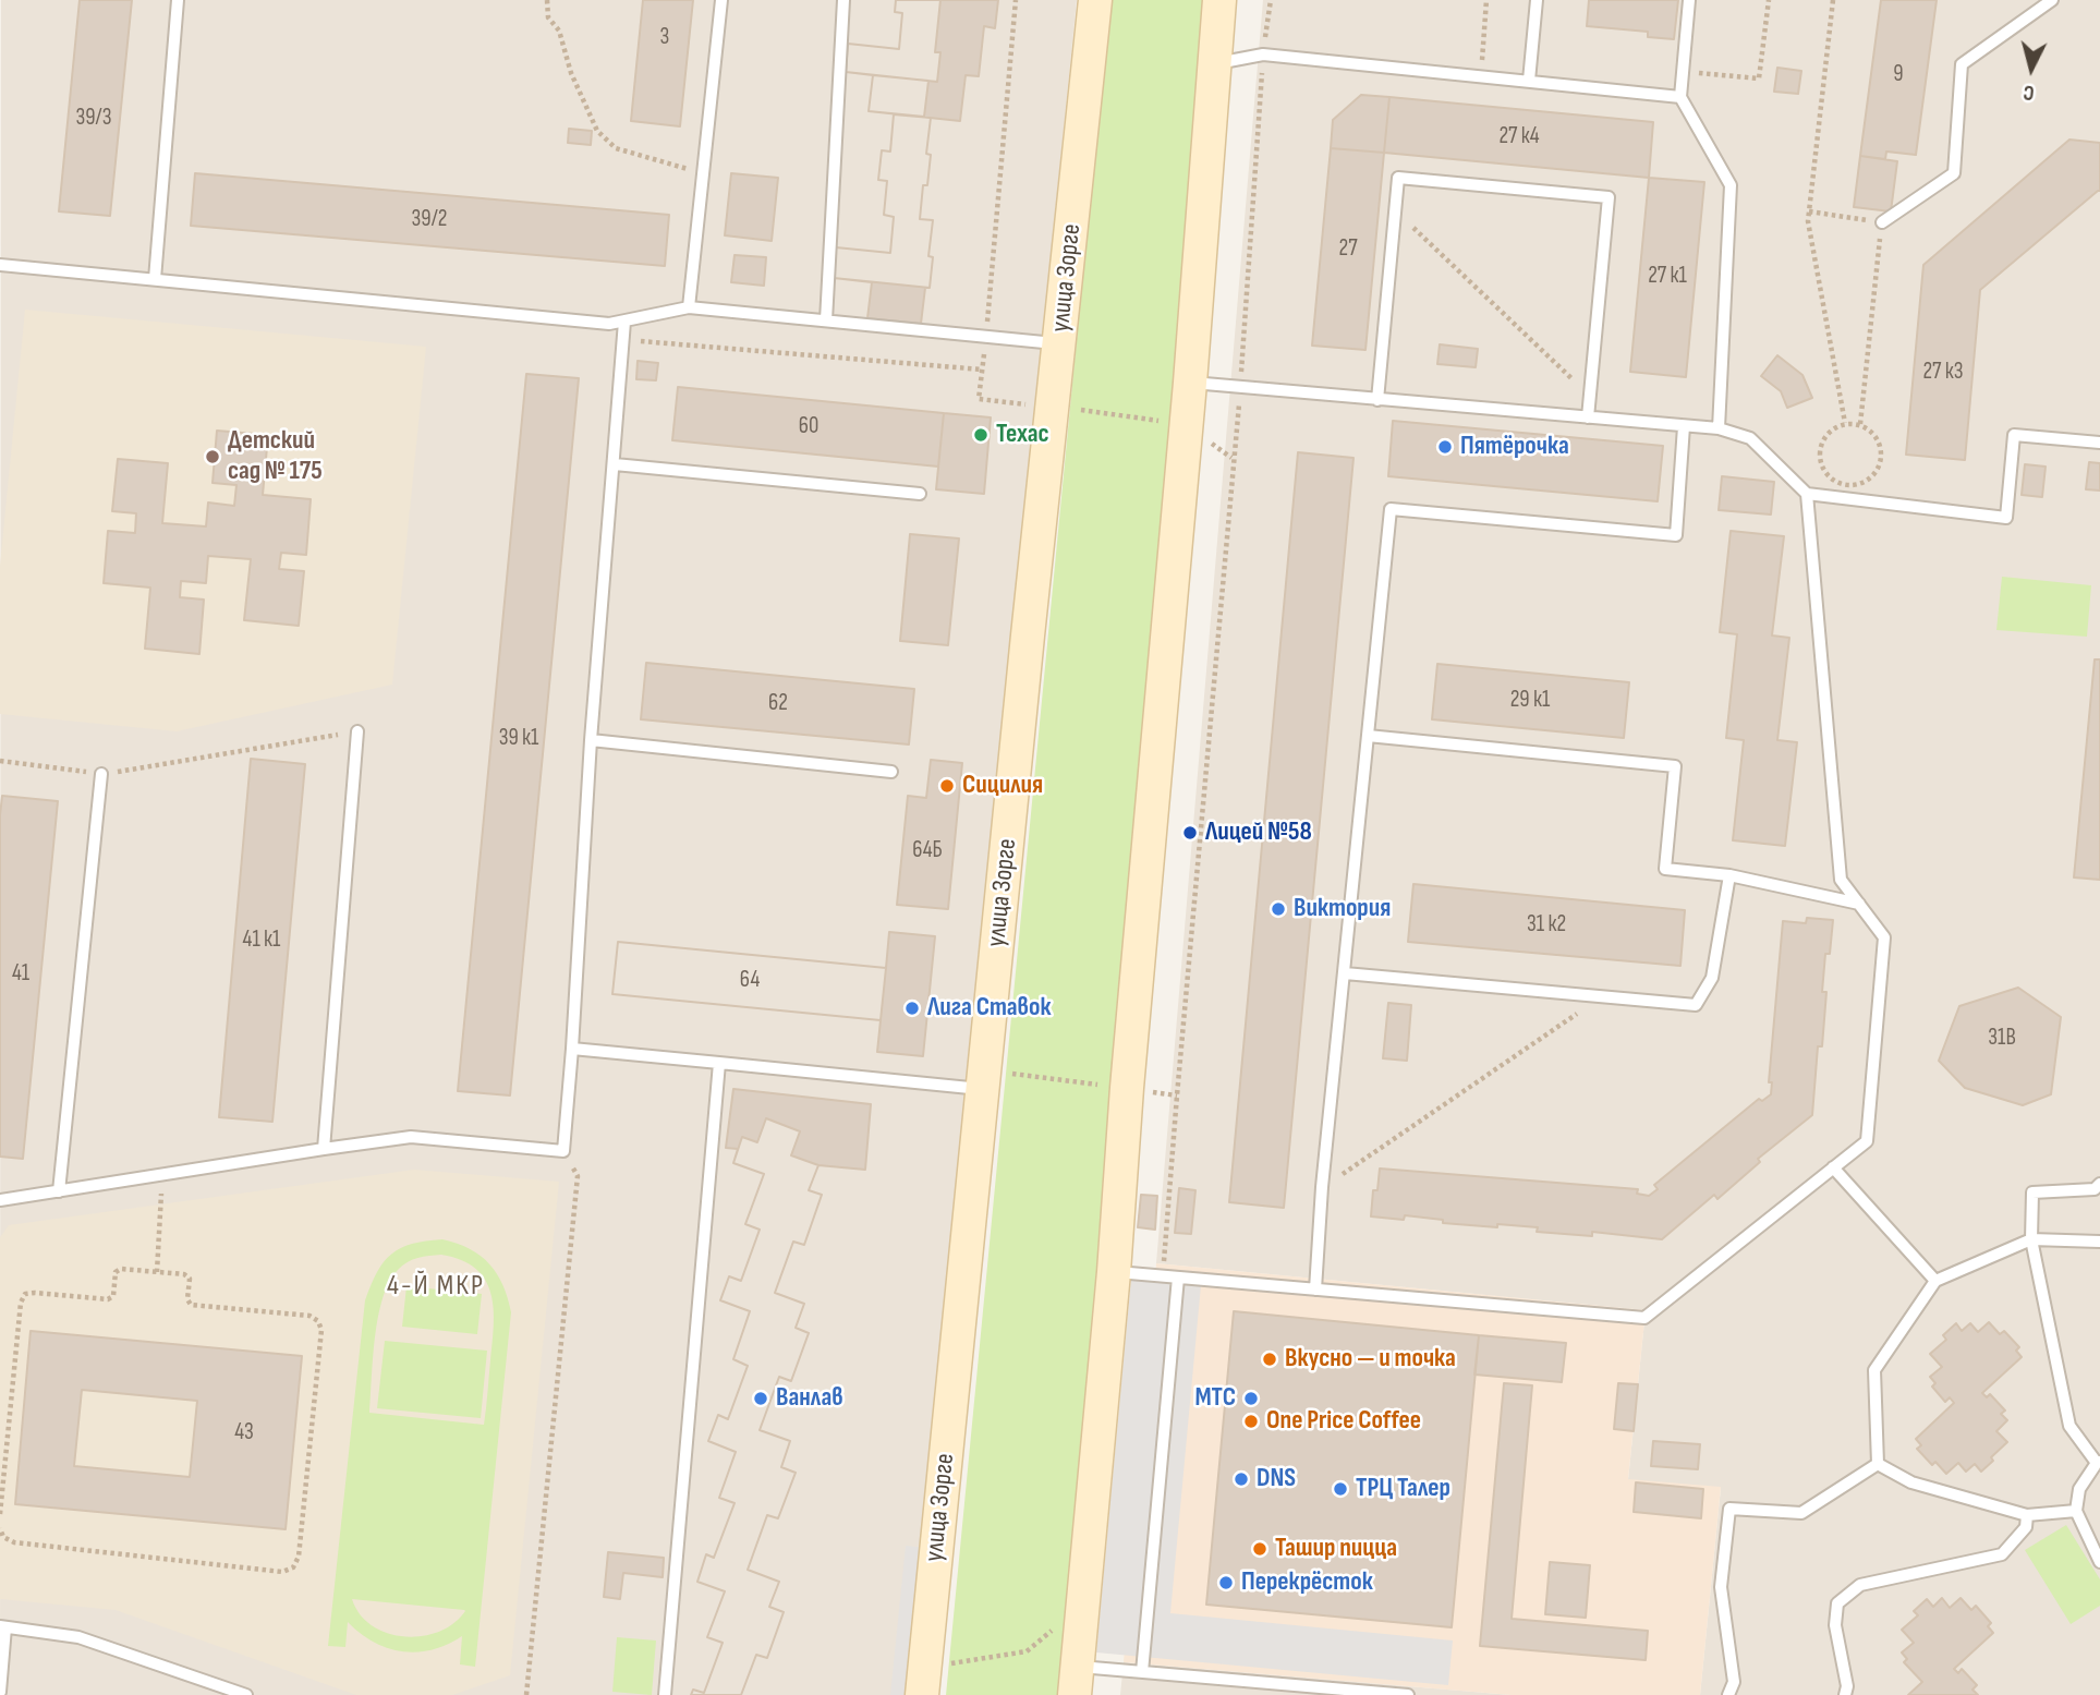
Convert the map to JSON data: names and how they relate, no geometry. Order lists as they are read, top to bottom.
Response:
{
  "streets": {
    "main road": ["улица Зорге"]
  },
  "districts": ["4-Й МКР"],
  "places": [
    "Техас",
    "Пятёрочка",
    "Детский сад № 175",
    "Сицилия",
    "Лицей №58",
    "Виктория",
    "Лига Ставок",
    "Вкусно — и точка",
    "Ванлав",
    "МТС",
    "One Price Coffee",
    "DNS",
    "ТРЦ Талер",
    "Ташир пицца",
    "Перекрёсток"
  ],
  "house_numbers": [
    "3",
    "9",
    "39/3",
    "27 к4",
    "39/2",
    "27",
    "27 к1",
    "27 к3",
    "60",
    "29 к1",
    "62",
    "39 к1",
    "64Б",
    "31 к2",
    "41 к1",
    "41",
    "64",
    "31В",
    "43"
  ],
  "north": "bottom"
}
